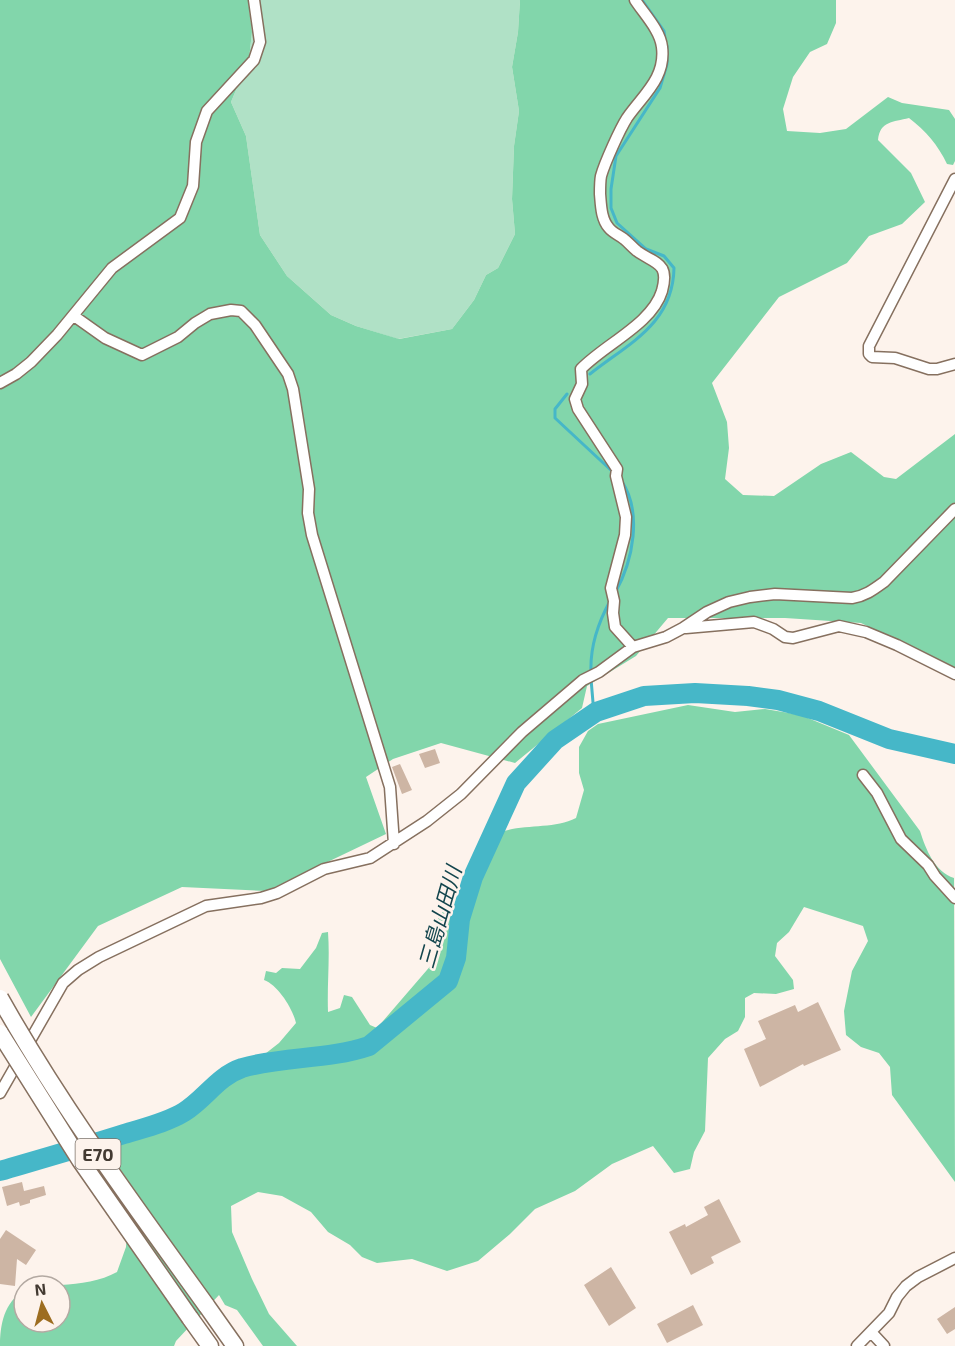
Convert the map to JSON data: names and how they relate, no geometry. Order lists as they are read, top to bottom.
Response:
{
  "streets": {
    "highway": ["E70"]
  },
  "water": ["三島山田川"],
  "north": "top"
}
